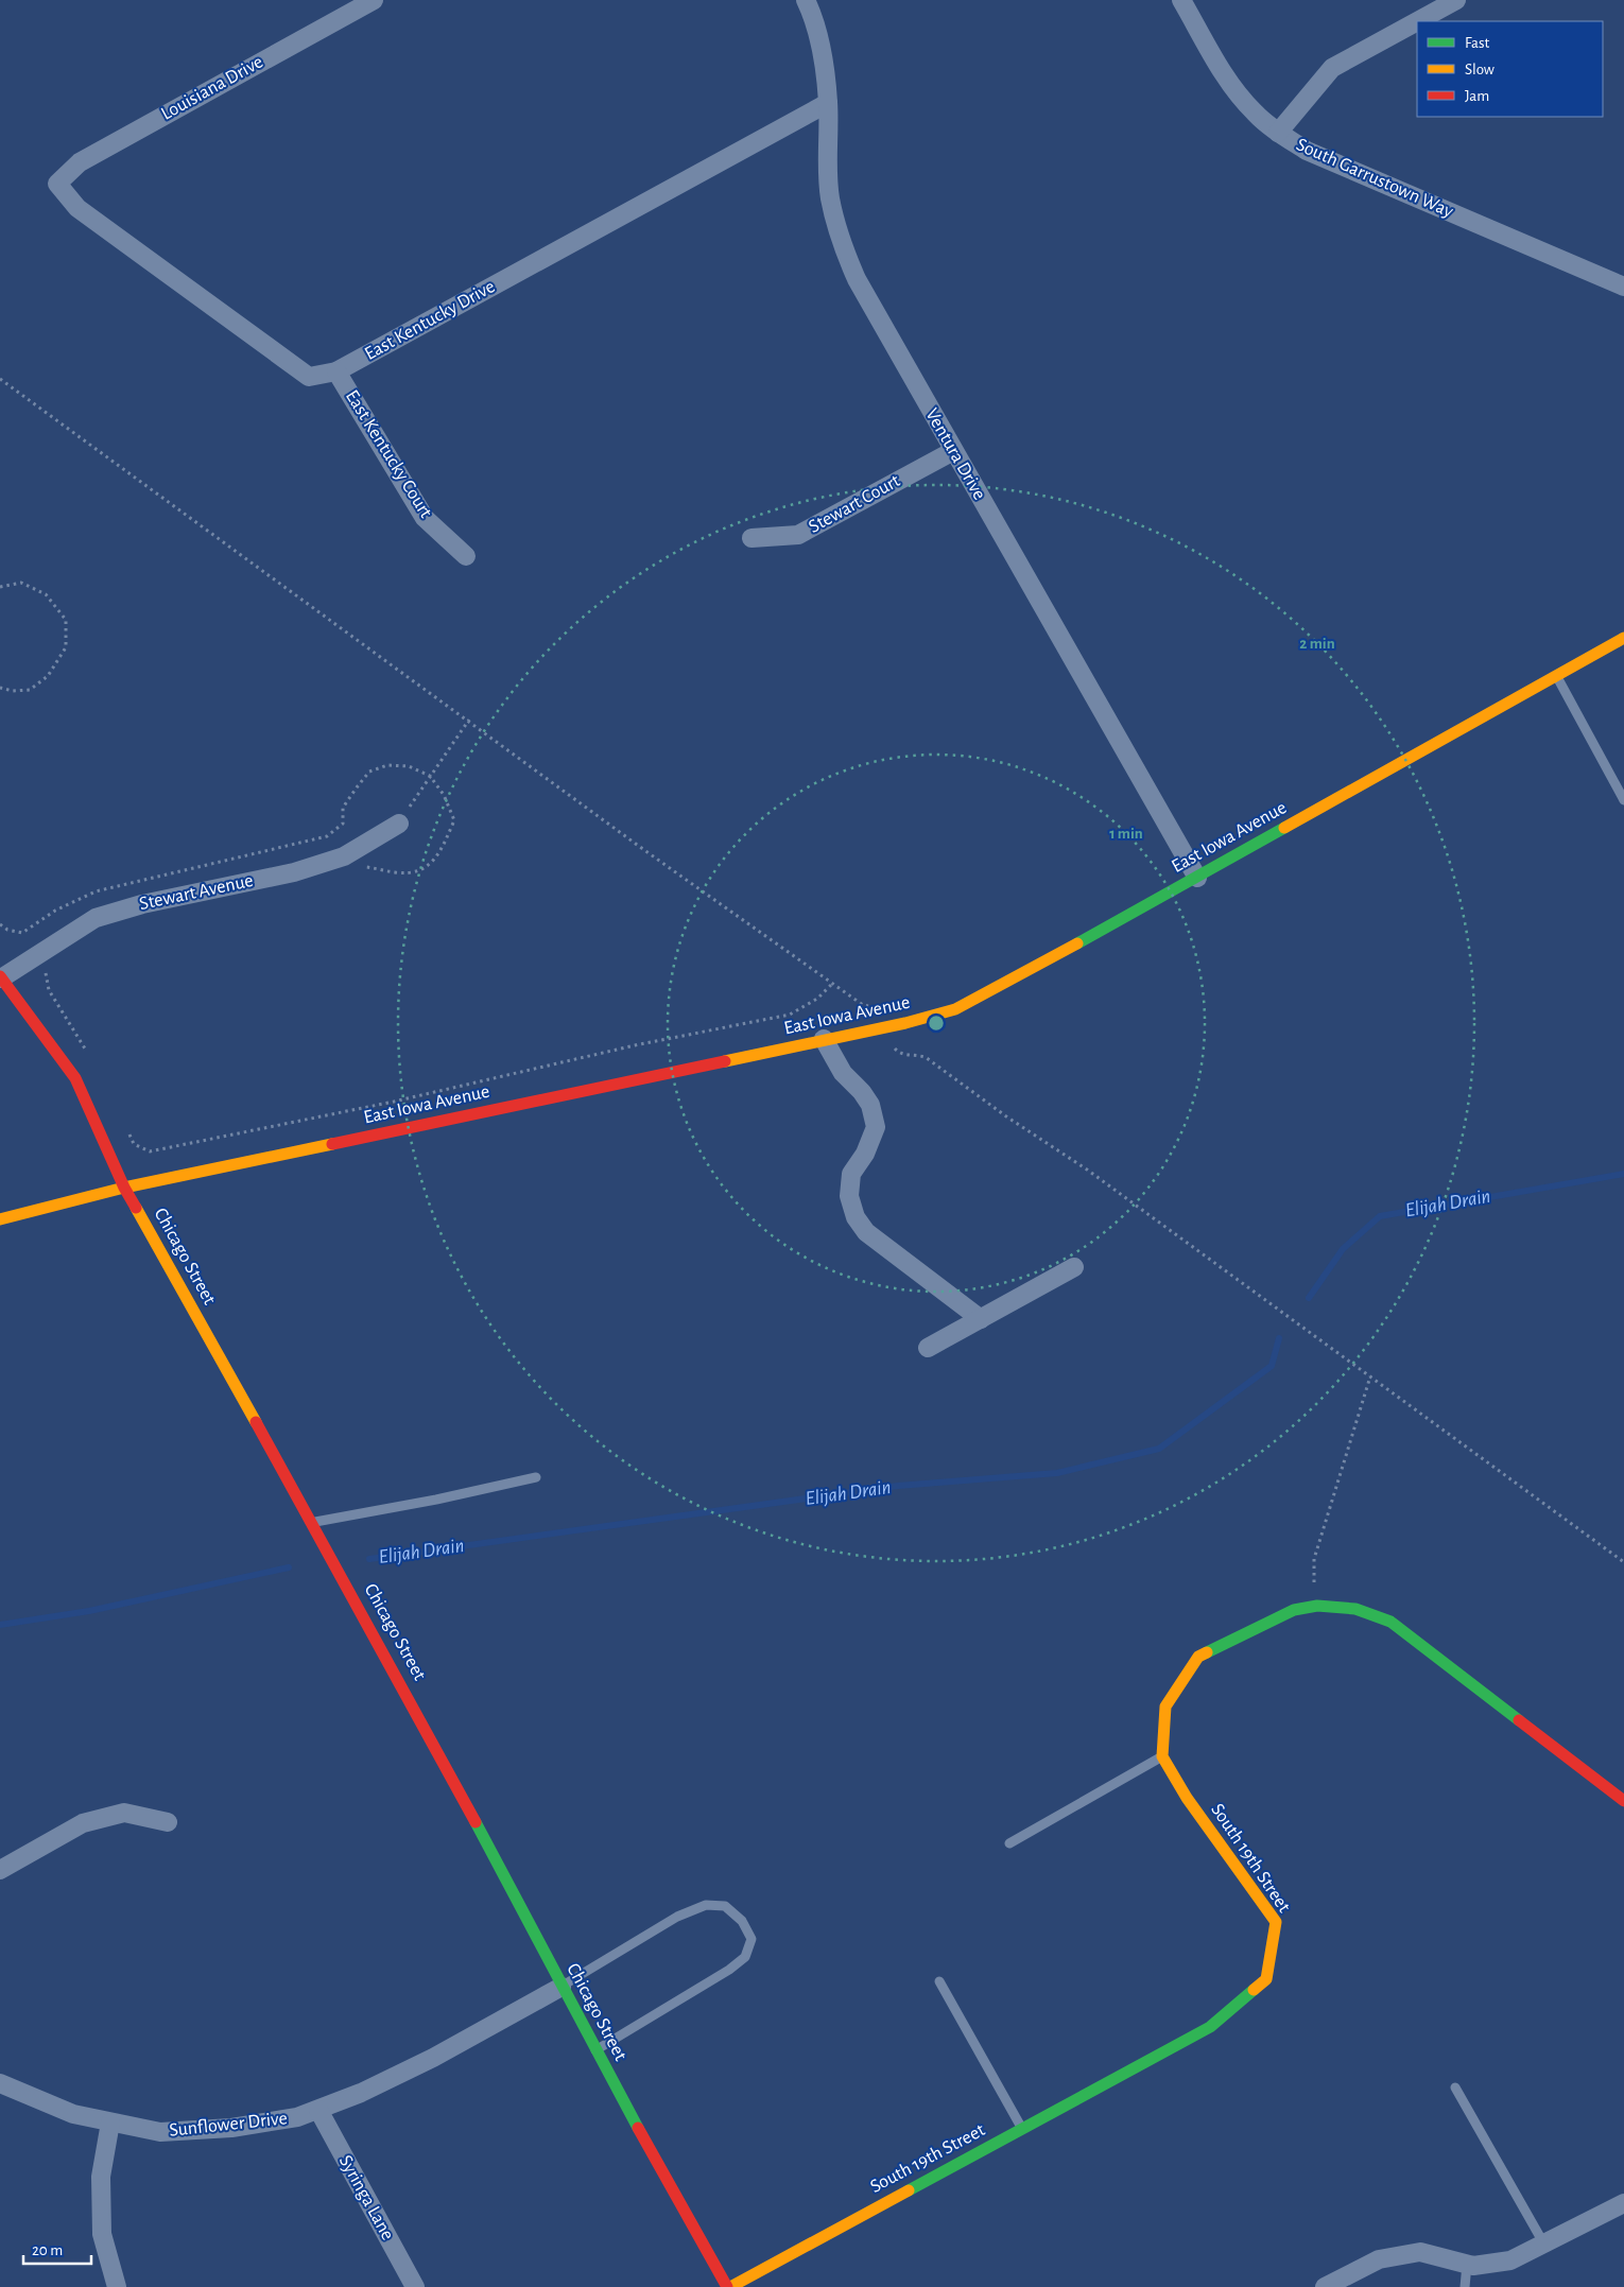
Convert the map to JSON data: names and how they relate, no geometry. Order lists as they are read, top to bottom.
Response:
{
  "streets": {
    "street": [
      "Louisiana Drive",
      "South Garrustown Way",
      "East Kentucky Drive",
      "East Kentucky Court",
      "Ventura Drive",
      "Stewart Court",
      "East Iowa Avenue",
      "Stewart Avenue",
      "Chicago Street",
      "South 19th Street",
      "Sunflower Drive",
      "Syringa Lane"
    ]
  },
  "crossings": [
    ["Louisiana Drive", "East Kentucky Drive"],
    ["East Kentucky Drive", "East Kentucky Court"],
    ["East Kentucky Drive", "Ventura Drive"],
    ["Ventura Drive", "Stewart Court"],
    ["Ventura Drive", "East Iowa Avenue"],
    ["East Iowa Avenue", "Chicago Street"],
    ["Stewart Avenue", "Chicago Street"],
    ["Chicago Street", "South 19th Street"],
    ["Chicago Street", "Sunflower Drive"],
    ["Sunflower Drive", "Syringa Lane"]
  ],
  "water": ["Elijah Drain"],
  "legend": ["Fast", "Slow", "Jam"],
  "scale_bar": "20 m",
  "rings": ["2 min", "1 min"]
}
